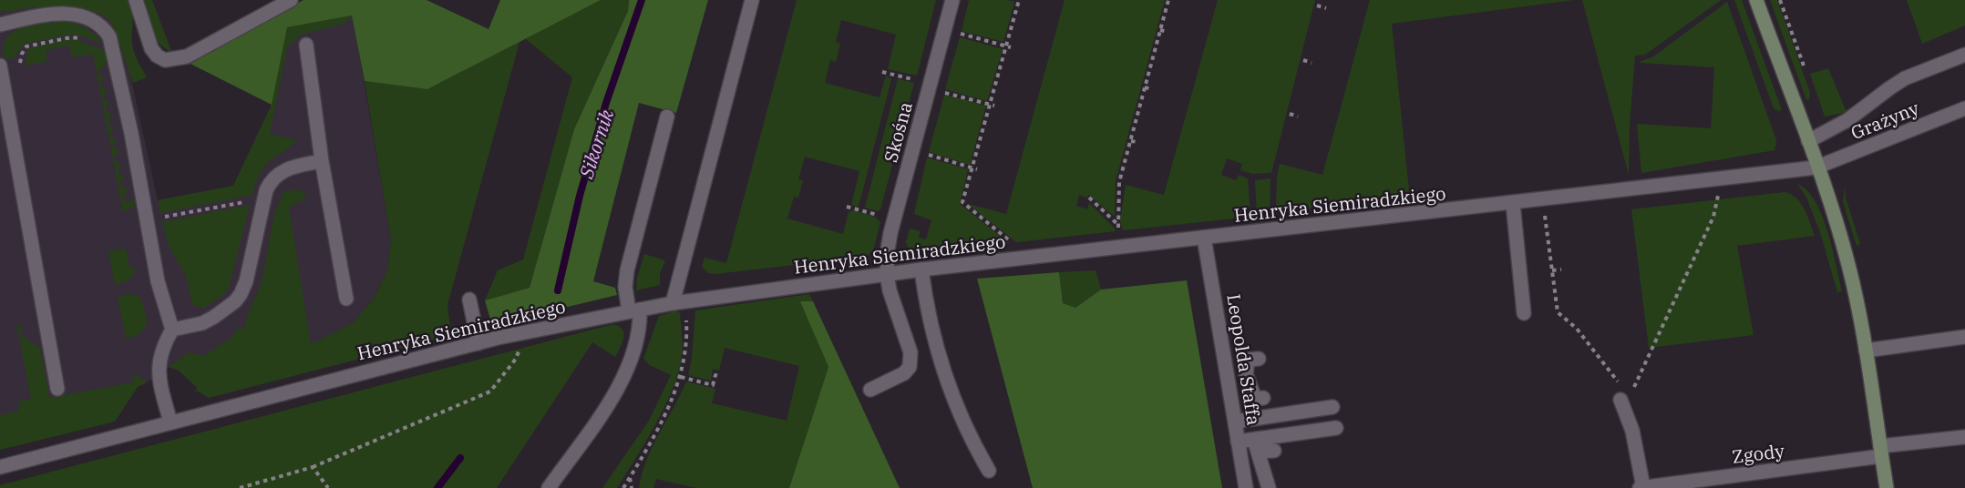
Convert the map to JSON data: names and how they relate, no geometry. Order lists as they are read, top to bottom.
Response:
{
  "streets": {
    "street": [
      "Grażyny",
      "Skośna",
      "Henryka Siemiradzkiego",
      "Leopolda Staffa",
      "Zgody"
    ]
  },
  "crossings": [
    ["Grażyny", "Henryka Siemiradzkiego"],
    ["Skośna", "Henryka Siemiradzkiego"],
    ["Henryka Siemiradzkiego", "Leopolda Staffa"]
  ],
  "water": ["Sikornik"]
}
